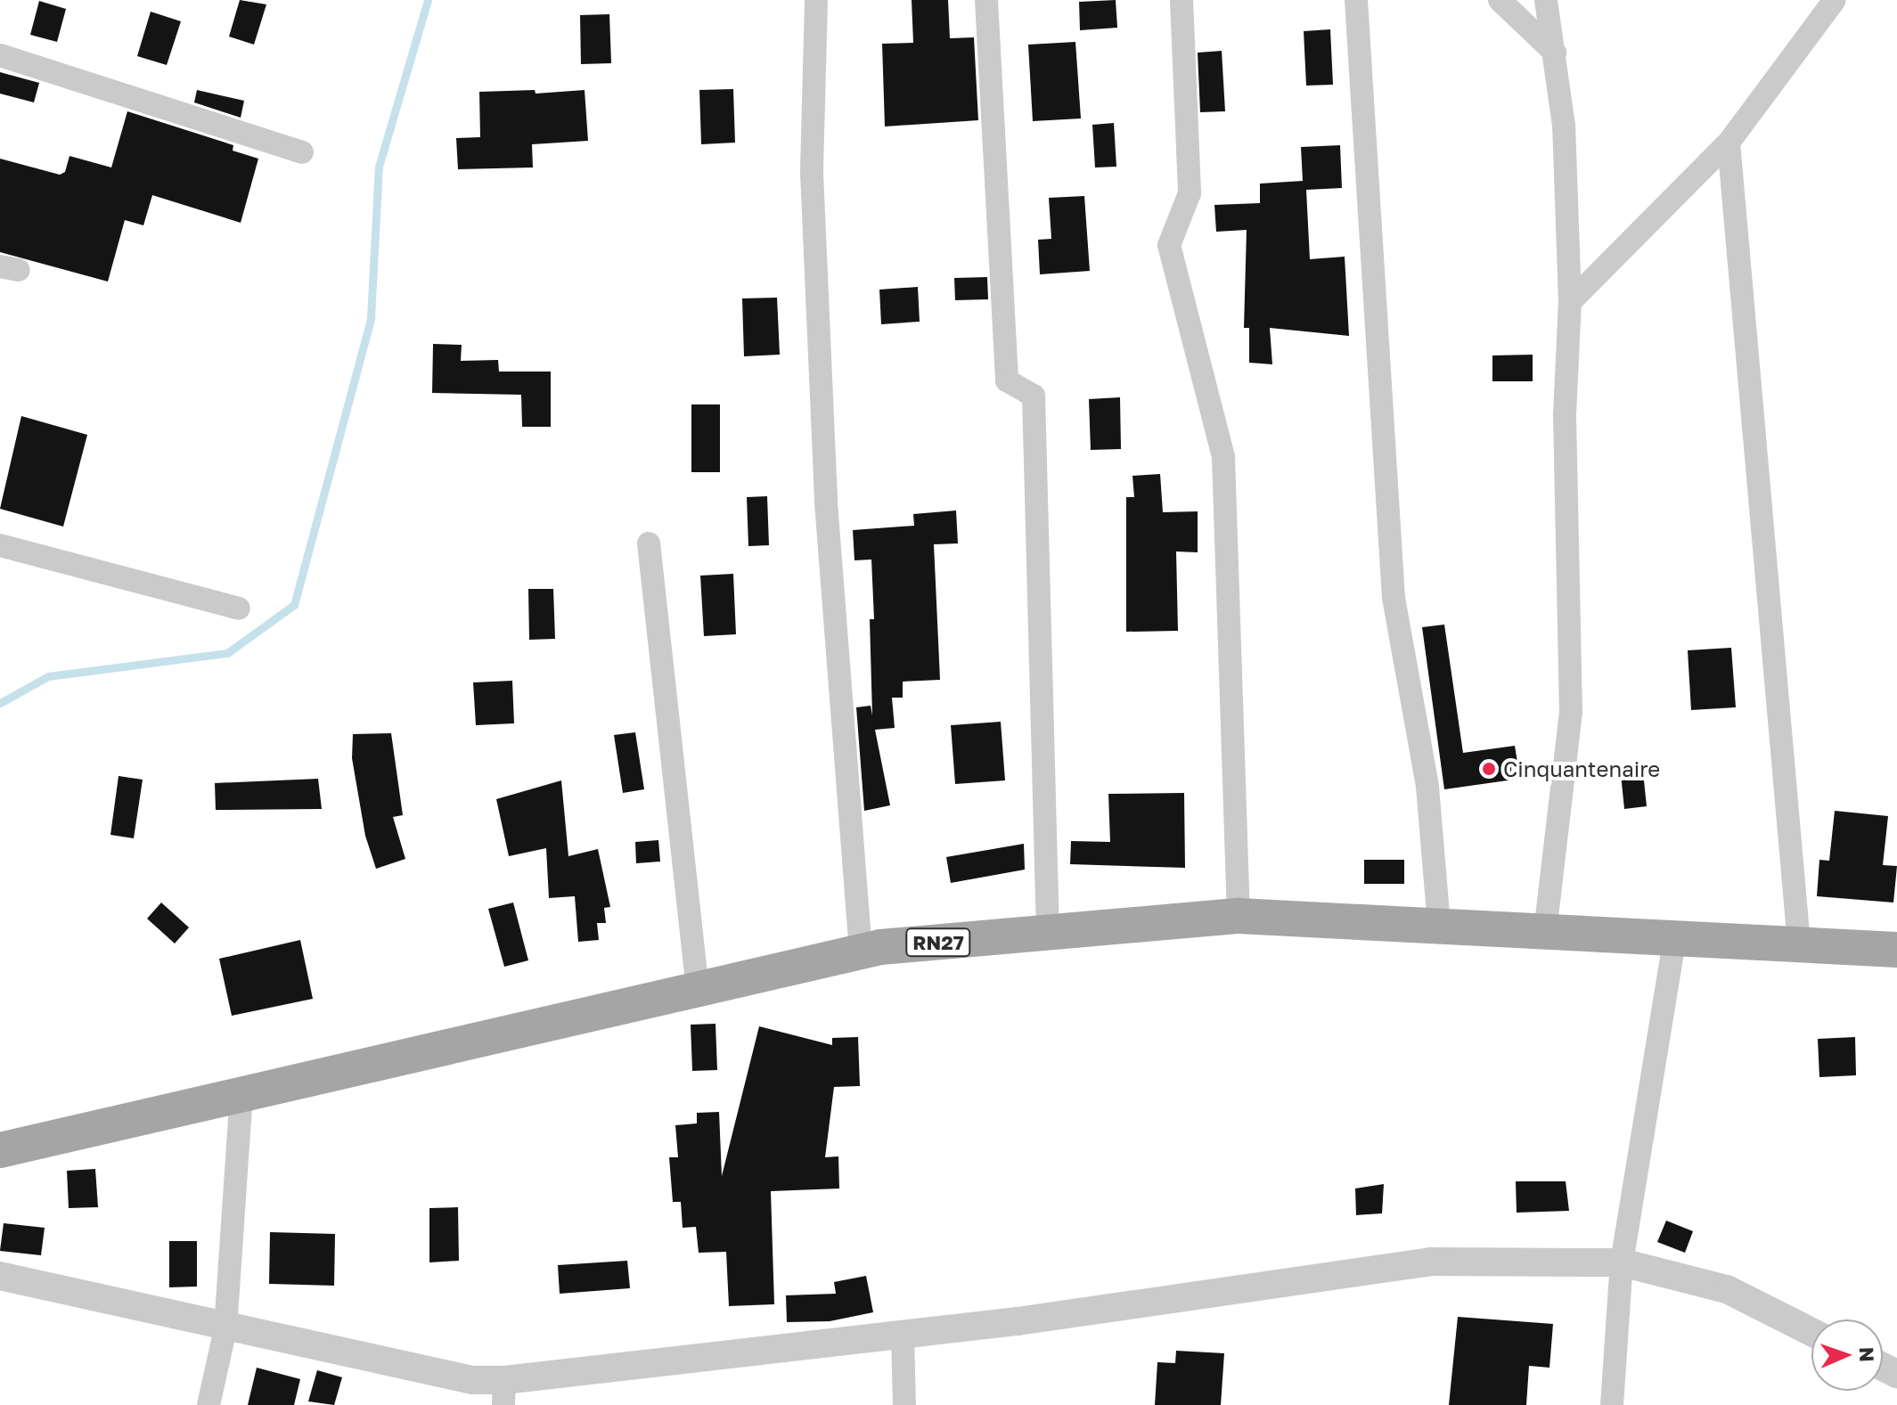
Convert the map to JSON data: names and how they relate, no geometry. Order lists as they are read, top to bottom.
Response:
{
  "streets": {
    "main road": ["RN27"]
  },
  "places": ["Cinquantenaire"],
  "north": "right"
}
